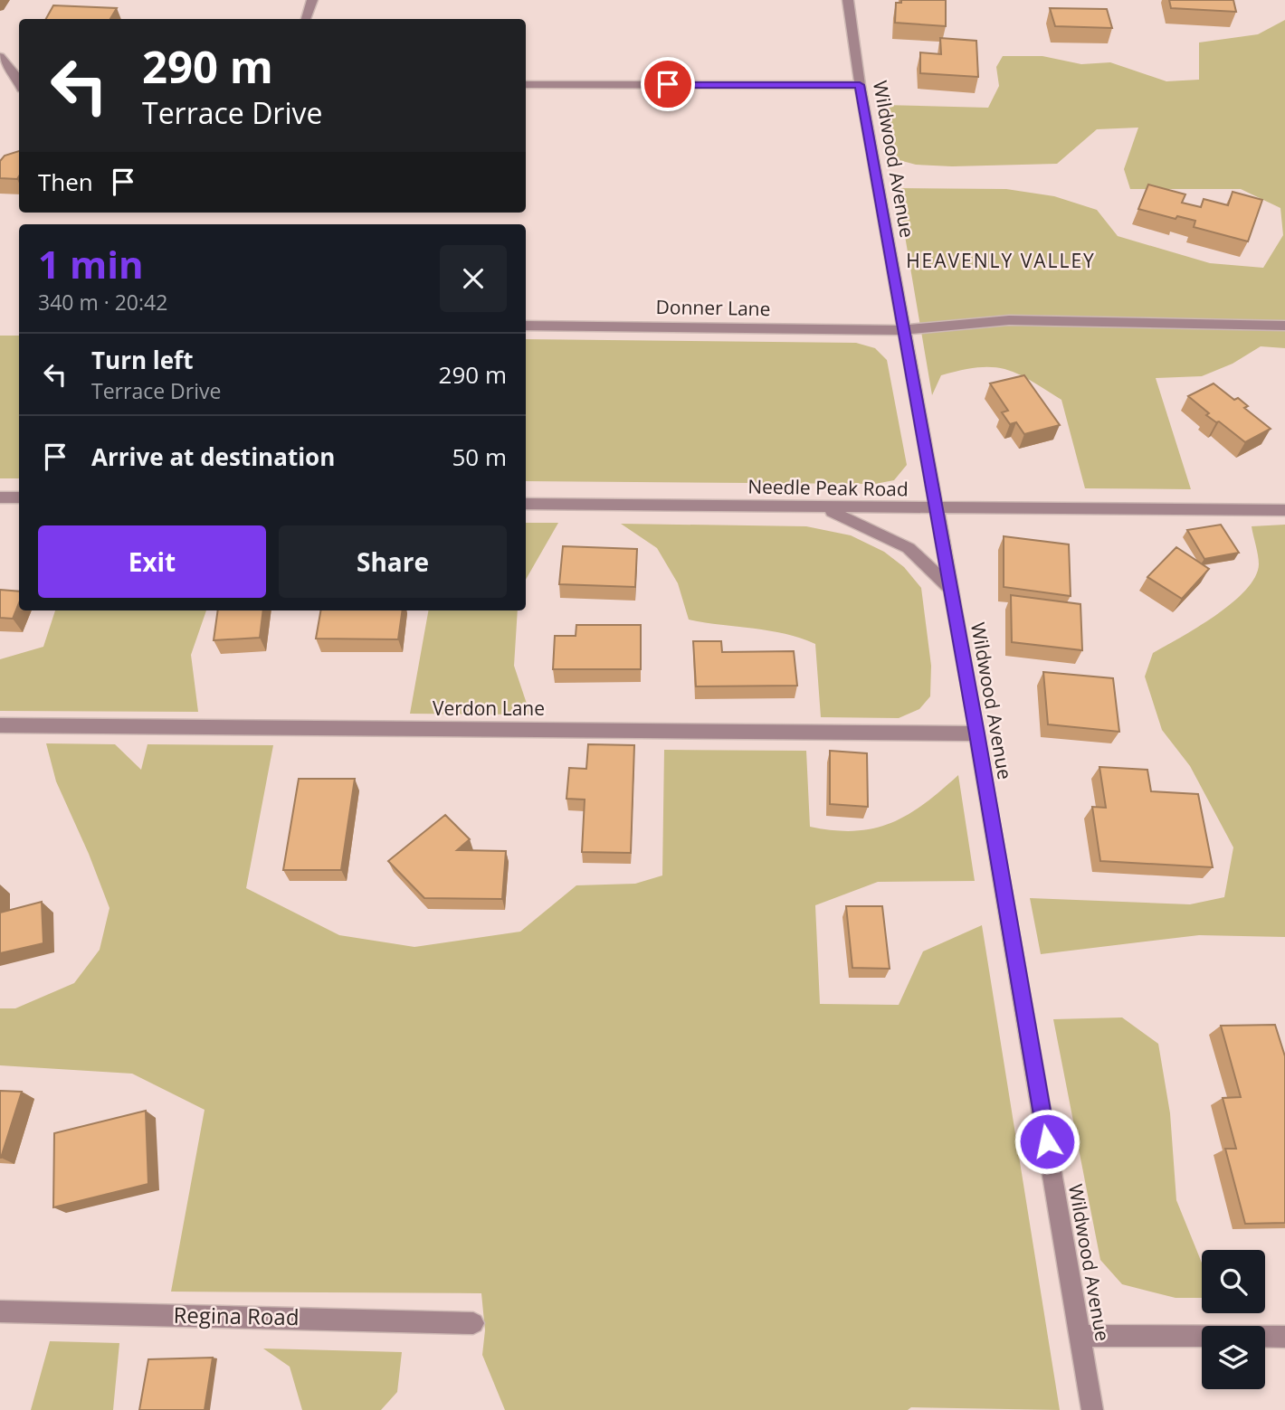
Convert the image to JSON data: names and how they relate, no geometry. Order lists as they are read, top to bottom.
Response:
{
  "streets": {
    "street": [
      "Wildwood Avenue",
      "Donner Lane",
      "Needle Peak Road",
      "Verdon Lane",
      "Regina Road"
    ]
  },
  "crossings": [
    ["Wildwood Avenue", "Donner Lane"],
    ["Wildwood Avenue", "Needle Peak Road"],
    ["Wildwood Avenue", "Verdon Lane"]
  ],
  "districts": ["HEAVENLY VALLEY"],
  "page": {
    "turn": ["290 m", "Terrace Drive"],
    "then": "Then",
    "heading": ["1 min", "340 m · 20:42"],
    "list": [
      {
        "name": "Turn left",
        "note": "Terrace Drive",
        "value": "290 m"
      },
      {
        "name": "Arrive at destination",
        "value": "50 m"
      }
    ],
    "buttons": ["Exit", "Share"]
  }
}
